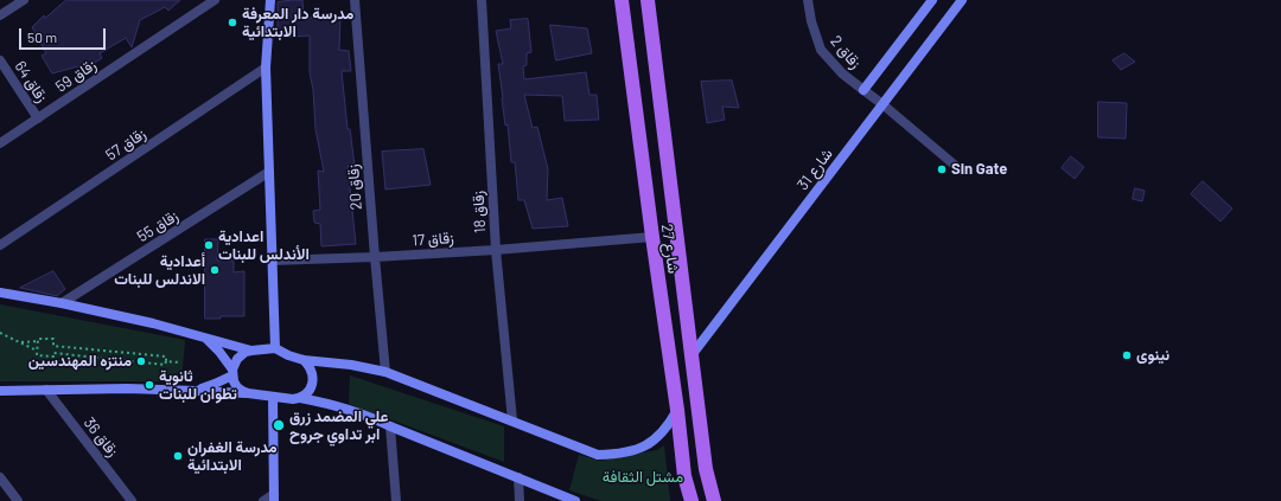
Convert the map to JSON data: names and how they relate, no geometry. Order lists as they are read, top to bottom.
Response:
{
  "streets": {
    "main road": ["شارع 27"],
    "street": [
      "زقاق 2",
      "زقاق 59",
      "زقاق 64",
      "زقاق 57",
      "شارع 31",
      "زقاق 20",
      "زقاق 18",
      "زقاق 55",
      "زقاق 17",
      "زقاق 36"
    ]
  },
  "crossings": [
    ["زقاق 2", "شارع 31"],
    ["زقاق 59", "زقاق 64"],
    ["شارع 31", "شارع 27"],
    ["زقاق 20", "زقاق 17"],
    ["زقاق 18", "زقاق 17"],
    ["زقاق 17", "شارع 27"]
  ],
  "parks": ["مشتل الثقافة"],
  "places": [
    "مدرسة دار المعرفة الابتدائية",
    "Sin Gate",
    "اعدادية الأندلس للبنات",
    "أعدادية الاندلس للبنات",
    "نينوى",
    "منتزه المهندسين",
    "ثانوية تطوان للبنات",
    "علي المضمد زرق ابر تداوي جروح",
    "مدرسة الغفران الابتدائية"
  ],
  "scale_bar": "50 m"
}
